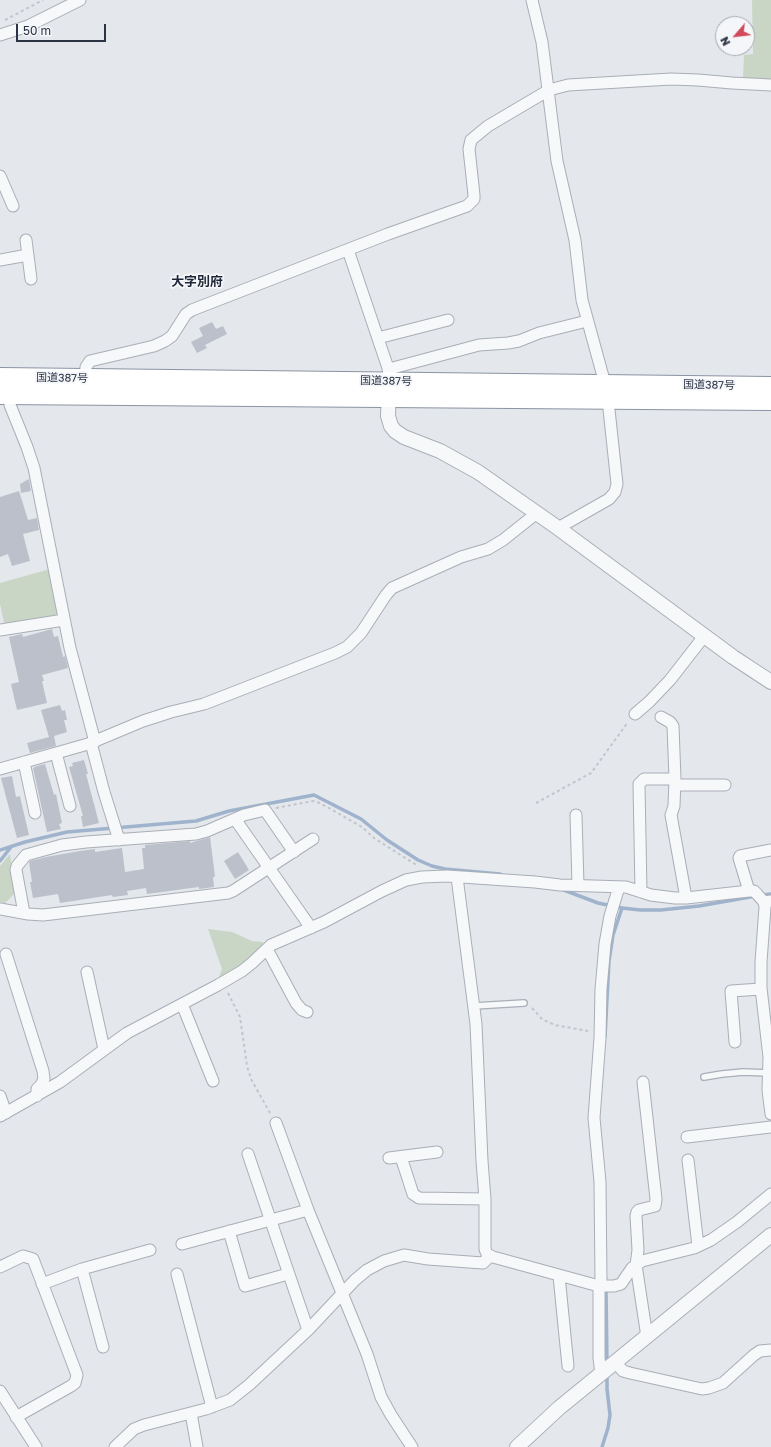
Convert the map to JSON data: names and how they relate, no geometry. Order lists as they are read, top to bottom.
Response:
{
  "streets": {
    "highway": ["国道387号"]
  },
  "districts": ["大字別府"],
  "scale_bar": "50 m",
  "north": "bottom left"
}
